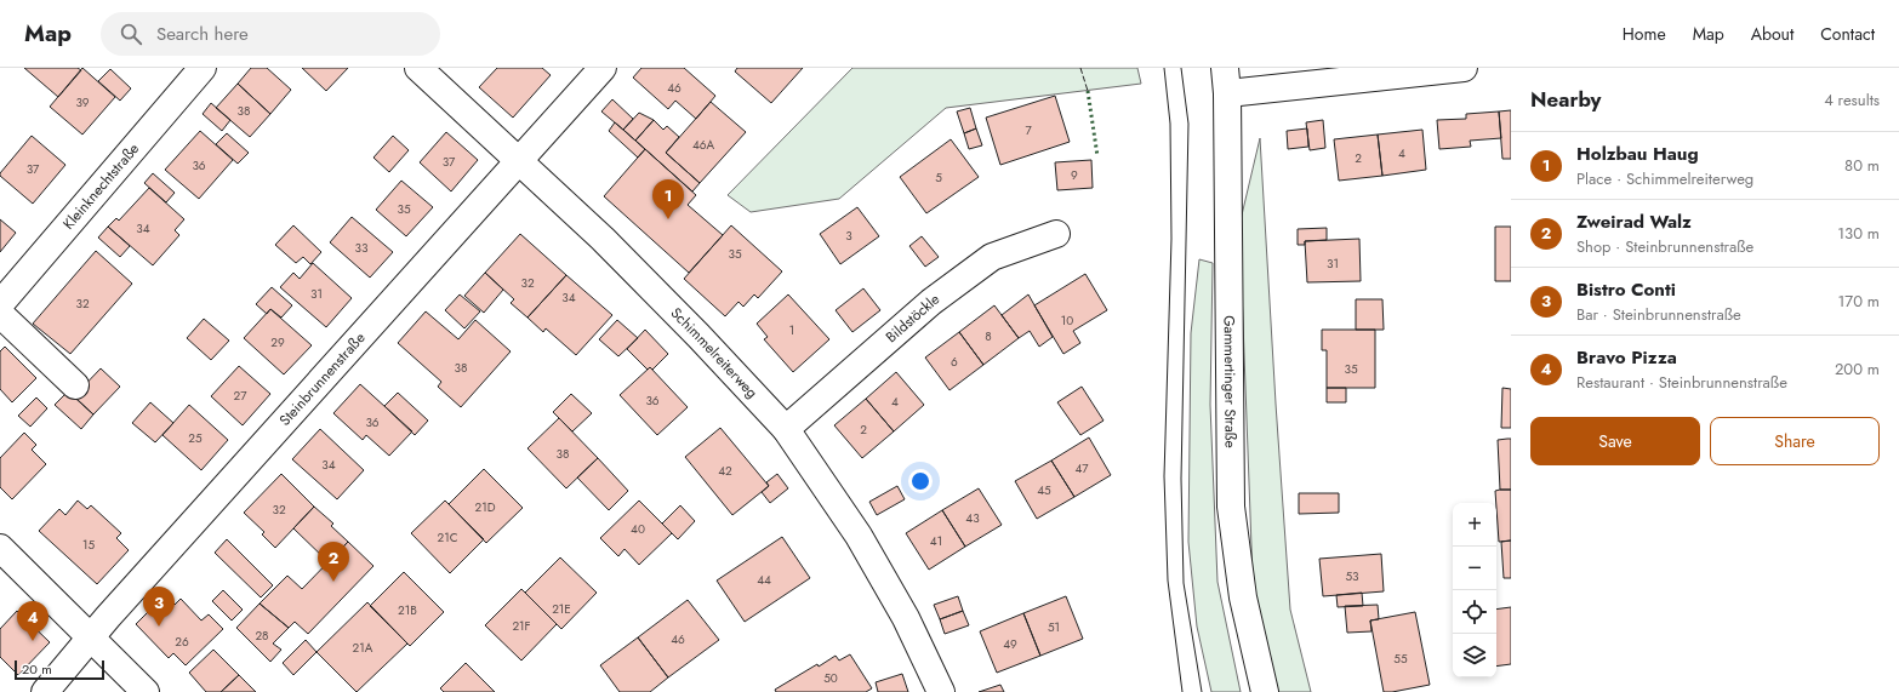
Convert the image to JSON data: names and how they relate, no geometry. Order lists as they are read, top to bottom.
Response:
{
  "streets": {
    "street": [
      "Kleinknechtstraße",
      "Bildstöckle",
      "Schimmelreiterweg",
      "Steinbrunnenstraße",
      "Gammertinger Straße"
    ]
  },
  "crossings": [
    ["Bildstöckle", "Schimmelreiterweg"],
    ["Schimmelreiterweg", "Steinbrunnenstraße"]
  ],
  "house_numbers": [
    "46",
    "39",
    "38",
    "7",
    "46A",
    "4",
    "2",
    "37",
    "36",
    "37",
    "9",
    "5",
    "35",
    "34",
    "3",
    "33",
    "35",
    "31",
    "32",
    "31",
    "34",
    "32",
    "10",
    "1",
    "8",
    "29",
    "6",
    "38",
    "35",
    "27",
    "36",
    "4",
    "36",
    "2",
    "25",
    "38",
    "34",
    "47",
    "42",
    "45",
    "21D",
    "32",
    "43",
    "40",
    "21C",
    "41",
    "15",
    "53",
    "44",
    "21E",
    "21B",
    "21F",
    "51",
    "28",
    "46",
    "26",
    "49",
    "21A",
    "55",
    "50"
  ],
  "scale_bar": "20 m",
  "page": {
    "header": "Map",
    "search": "Search here",
    "nav": [
      "Home",
      "Map",
      "About",
      "Contact"
    ],
    "heading": ["Nearby", "4 results"],
    "list": [
      {
        "mark": "1",
        "name": "Holzbau Haug",
        "note": "Place · Schimmelreiterweg",
        "value": "80 m"
      },
      {
        "mark": "2",
        "name": "Zweirad Walz",
        "note": "Shop · Steinbrunnenstraße",
        "value": "130 m"
      },
      {
        "mark": "3",
        "name": "Bistro Conti",
        "note": "Bar · Steinbrunnenstraße",
        "value": "170 m"
      },
      {
        "mark": "4",
        "name": "Bravo Pizza",
        "note": "Restaurant · Steinbrunnenstraße",
        "value": "200 m"
      }
    ],
    "pins": [
      "1",
      "2",
      "3",
      "4"
    ],
    "buttons": ["Save", "Share"],
    "map_buttons": ["+", "−"],
    "scale": "20 m"
  }
}
